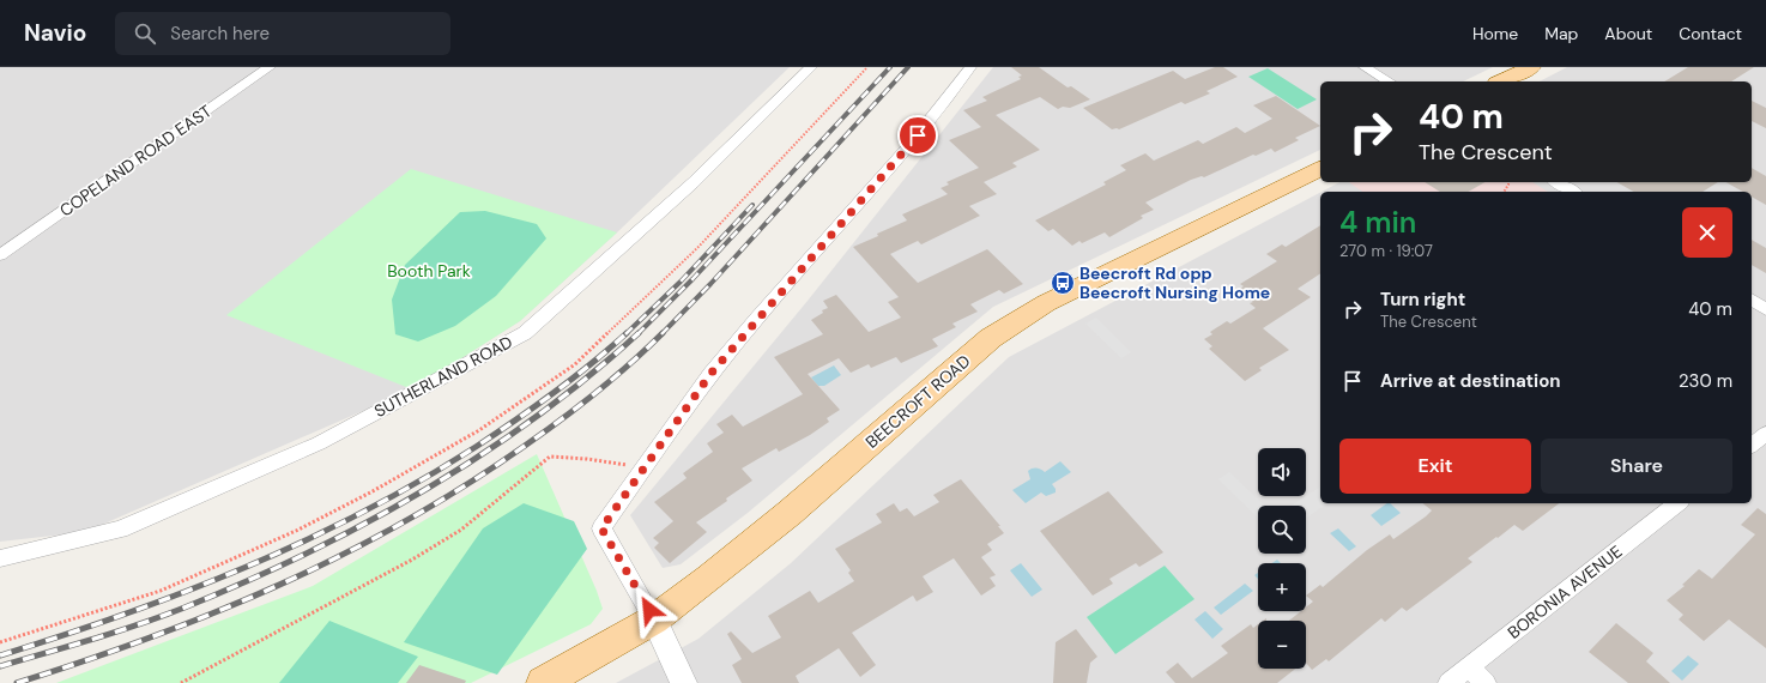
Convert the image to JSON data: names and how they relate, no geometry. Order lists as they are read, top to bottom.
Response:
{
  "streets": {
    "main road": ["BEECROFT ROAD"],
    "street": ["COPELAND ROAD EAST", "SUTHERLAND ROAD", "BORONIA AVENUE"]
  },
  "parks": ["Booth Park"],
  "places": {
    "bus stop": ["Beecroft Rd opp Beecroft Nursing Home"]
  },
  "page": {
    "header": "Navio",
    "search": "Search here",
    "nav": [
      "Home",
      "Map",
      "About",
      "Contact"
    ],
    "turn": ["40 m", "The Crescent"],
    "heading": ["4 min", "270 m · 19:07"],
    "list": [
      {
        "name": "Turn right",
        "note": "The Crescent",
        "value": "40 m"
      },
      {
        "name": "Arrive at destination",
        "value": "230 m"
      }
    ],
    "buttons": ["Exit", "Share"],
    "map_buttons": ["+", "−"]
  }
}
